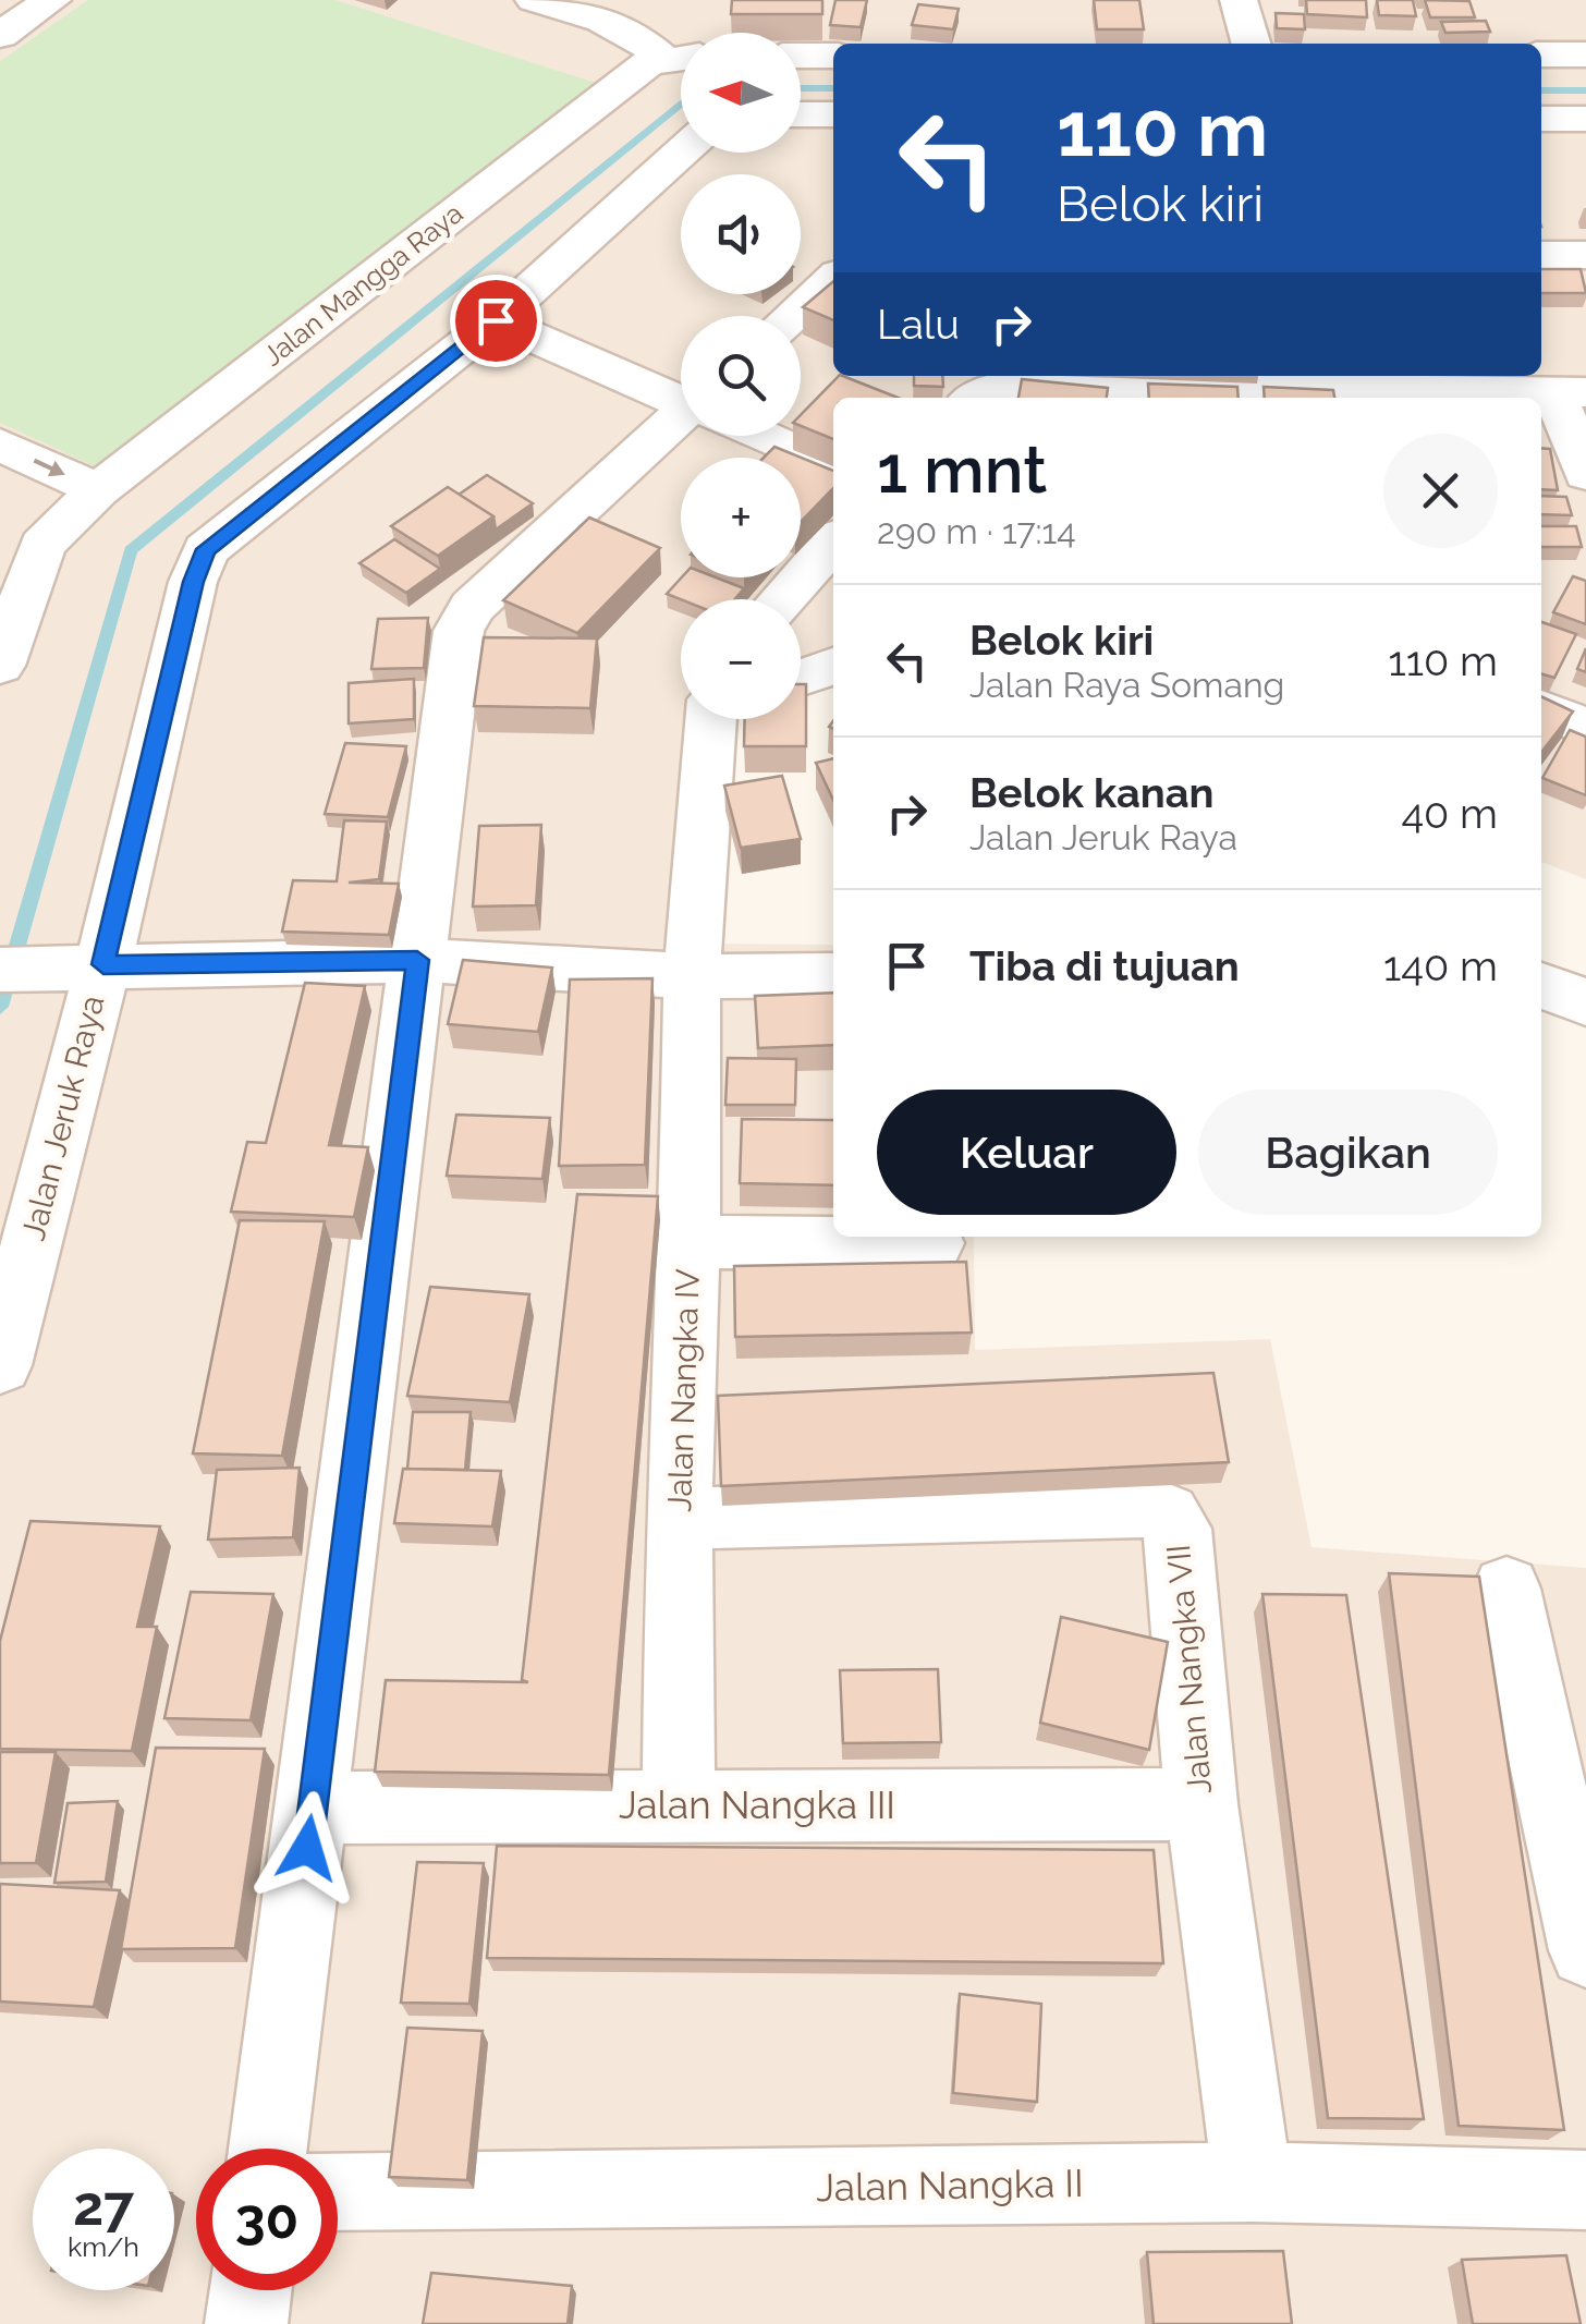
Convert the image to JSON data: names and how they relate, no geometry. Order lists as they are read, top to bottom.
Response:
{
  "streets": {
    "street": [
      "Jalan Mangga Raya",
      "Jalan Jeruk Raya",
      "Jalan Nangka IV",
      "Jalan Nangka VII",
      "Jalan Nangka III",
      "Jalan Nangka II"
    ]
  },
  "crossings": [
    ["Jalan Nangka IV", "Jalan Nangka VII"],
    ["Jalan Nangka IV", "Jalan Nangka III"],
    ["Jalan Nangka VII", "Jalan Nangka III"],
    ["Jalan Nangka VII", "Jalan Nangka II"]
  ],
  "north": "left",
  "page": {
    "map_buttons": ["+", "−"],
    "turn": ["110 m", "Belok kiri"],
    "then": "Lalu",
    "heading": ["1 mnt", "290 m · 17:14"],
    "list": [
      {
        "name": "Belok kiri",
        "note": "Jalan Raya Somang",
        "value": "110 m"
      },
      {
        "name": "Belok kanan",
        "note": "Jalan Jeruk Raya",
        "value": "40 m"
      },
      {
        "name": "Tiba di tujuan",
        "value": "140 m"
      }
    ],
    "buttons": ["Keluar", "Bagikan"],
    "speed": "27 km/h",
    "limit": "30"
  }
}
